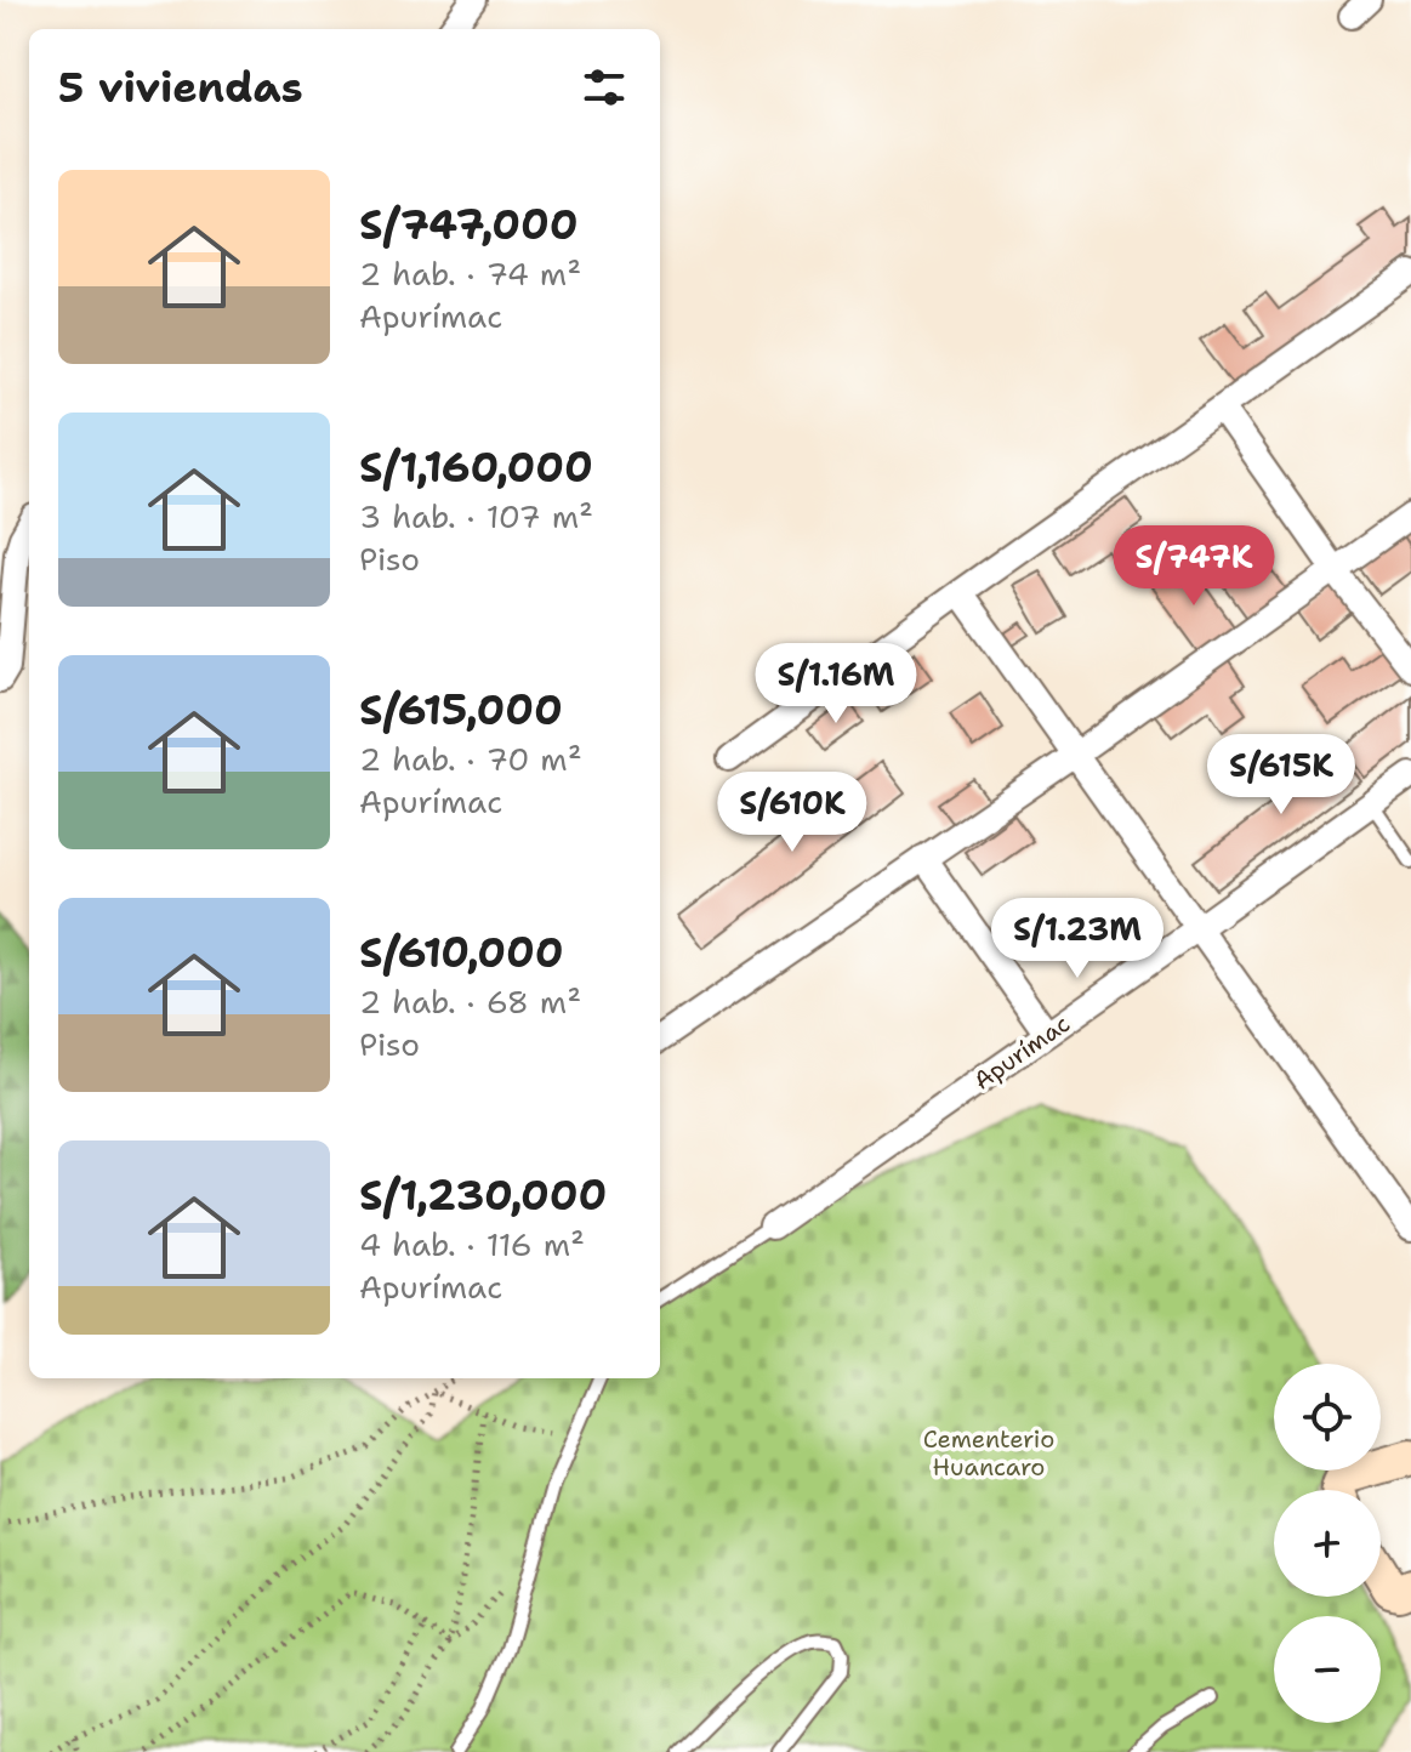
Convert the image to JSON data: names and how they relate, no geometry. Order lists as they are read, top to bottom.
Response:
{
  "streets": {
    "street": ["Apurímac"]
  },
  "parks": ["Cementerio Huancaro"],
  "page": {
    "heading": "5 viviendas",
    "list": [
      {
        "name": "S/747,000",
        "note": "2 hab. · 74 m² · Apurímac"
      },
      {
        "name": "S/1,160,000",
        "note": "3 hab. · 107 m² · Piso"
      },
      {
        "name": "S/615,000",
        "note": "2 hab. · 70 m² · Apurímac"
      },
      {
        "name": "S/610,000",
        "note": "2 hab. · 68 m² · Piso"
      },
      {
        "name": "S/1,230,000",
        "note": "4 hab. · 116 m² · Apurímac"
      }
    ],
    "price": [
      "S/747K",
      "S/1.16M",
      "S/615K",
      "S/610K",
      "S/1.23M"
    ],
    "map_buttons": ["+", "−"]
  }
}
